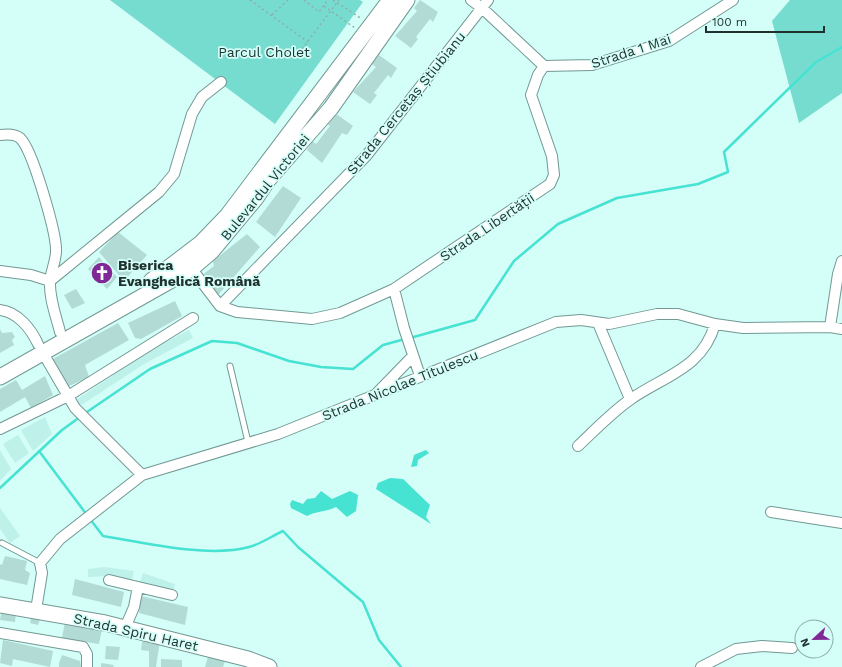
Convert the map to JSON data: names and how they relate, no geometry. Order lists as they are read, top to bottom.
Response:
{
  "streets": {
    "main road": ["Bulevardul Victoriei", "Strada Spiru Haret"],
    "street": [
      "Strada 1 Mai",
      "Strada Cercetaș Știubianu",
      "Strada Libertății",
      "Strada Nicolae Titulescu"
    ]
  },
  "crossings": [
    ["Strada 1 Mai", "Strada Libertății"],
    ["Strada Cercetaș Știubianu", "Strada Libertății"]
  ],
  "parks": ["Parcul Cholet"],
  "places": {
    "church": ["Biserica Evanghelică Română"]
  },
  "scale_bar": "100 m",
  "north": "left"
}
